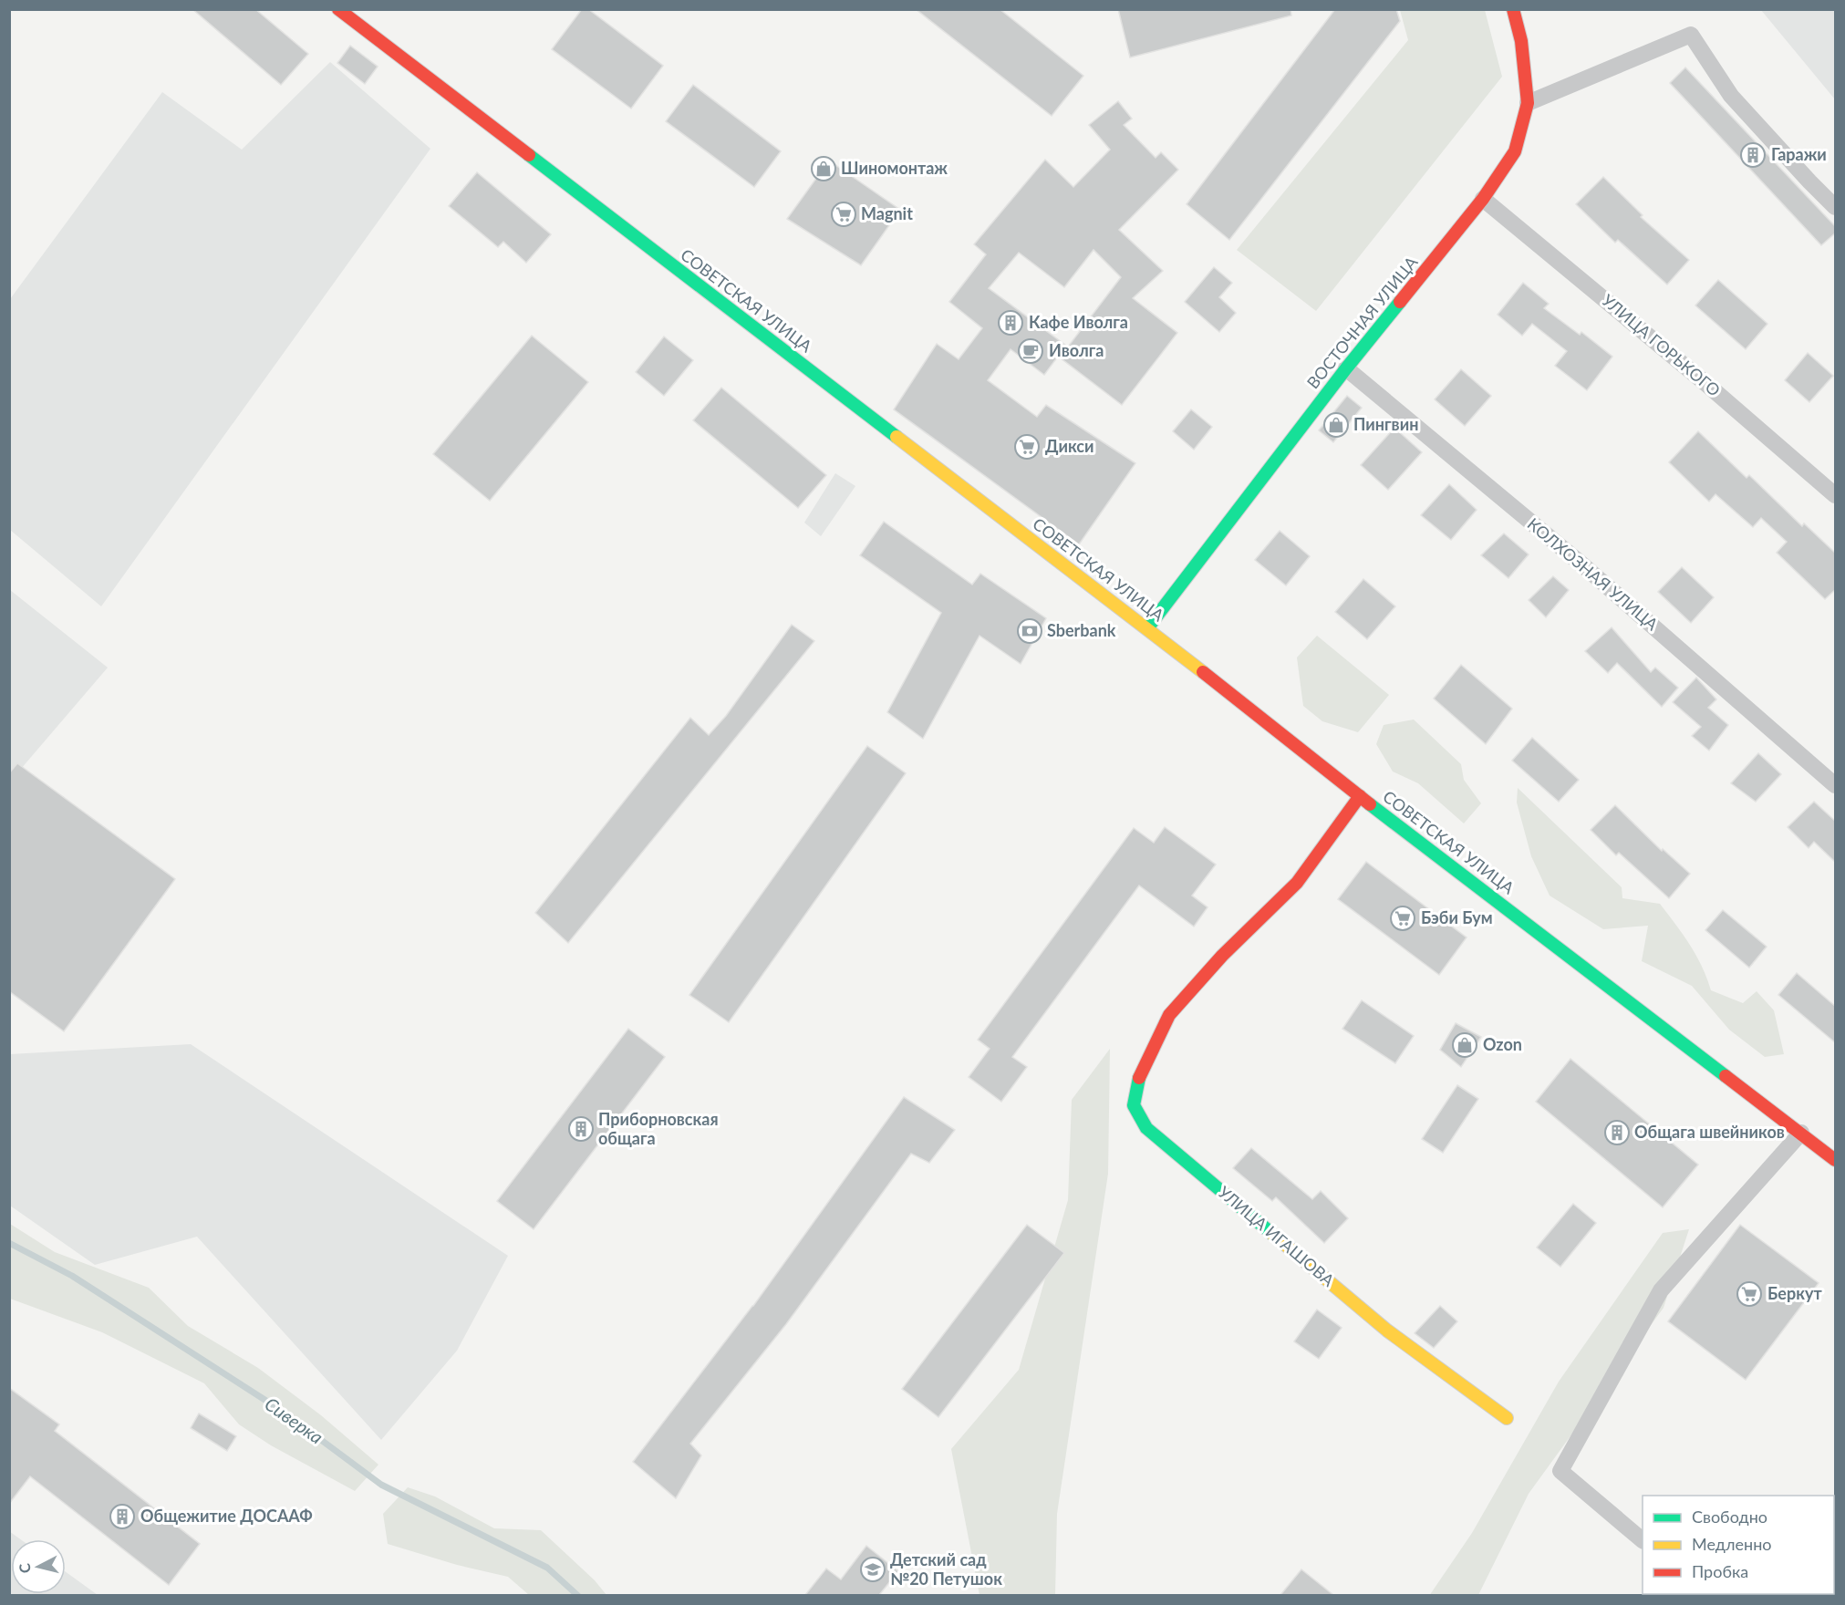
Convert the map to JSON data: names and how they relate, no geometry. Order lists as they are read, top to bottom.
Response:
{
  "streets": {
    "main road": ["СОВЕТСКАЯ УЛИЦА", "ВОСТОЧНАЯ УЛИЦА", "УЛИЦА ИГАШОВА"],
    "street": ["УЛИЦА ГОРЬКОГО", "КОЛХОЗНАЯ УЛИЦА"]
  },
  "crossings": [
    ["СОВЕТСКАЯ УЛИЦА", "ВОСТОЧНАЯ УЛИЦА"],
    ["СОВЕТСКАЯ УЛИЦА", "УЛИЦА ИГАШОВА"],
    ["ВОСТОЧНАЯ УЛИЦА", "УЛИЦА ГОРЬКОГО"],
    ["ВОСТОЧНАЯ УЛИЦА", "КОЛХОЗНАЯ УЛИЦА"]
  ],
  "water": ["Сиверка"],
  "places": {
    "building": [
      "Гаражи",
      "Кафе Иволга",
      "Приборновская общага",
      "Общага швейников",
      "Общежитие ДОСААФ"
    ],
    "shop": ["Шиномонтаж", "Пингвин", "Ozon"],
    "supermarket": [
      "Magnit",
      "Дикси",
      "Бэби Бум",
      "Беркут"
    ],
    "cafe": ["Иволга"],
    "bank": ["Sberbank"],
    "school or university": ["Детский сад №20 Петушок"]
  },
  "legend": ["Свободно", "Медленно", "Пробка"],
  "north": "left"
}
